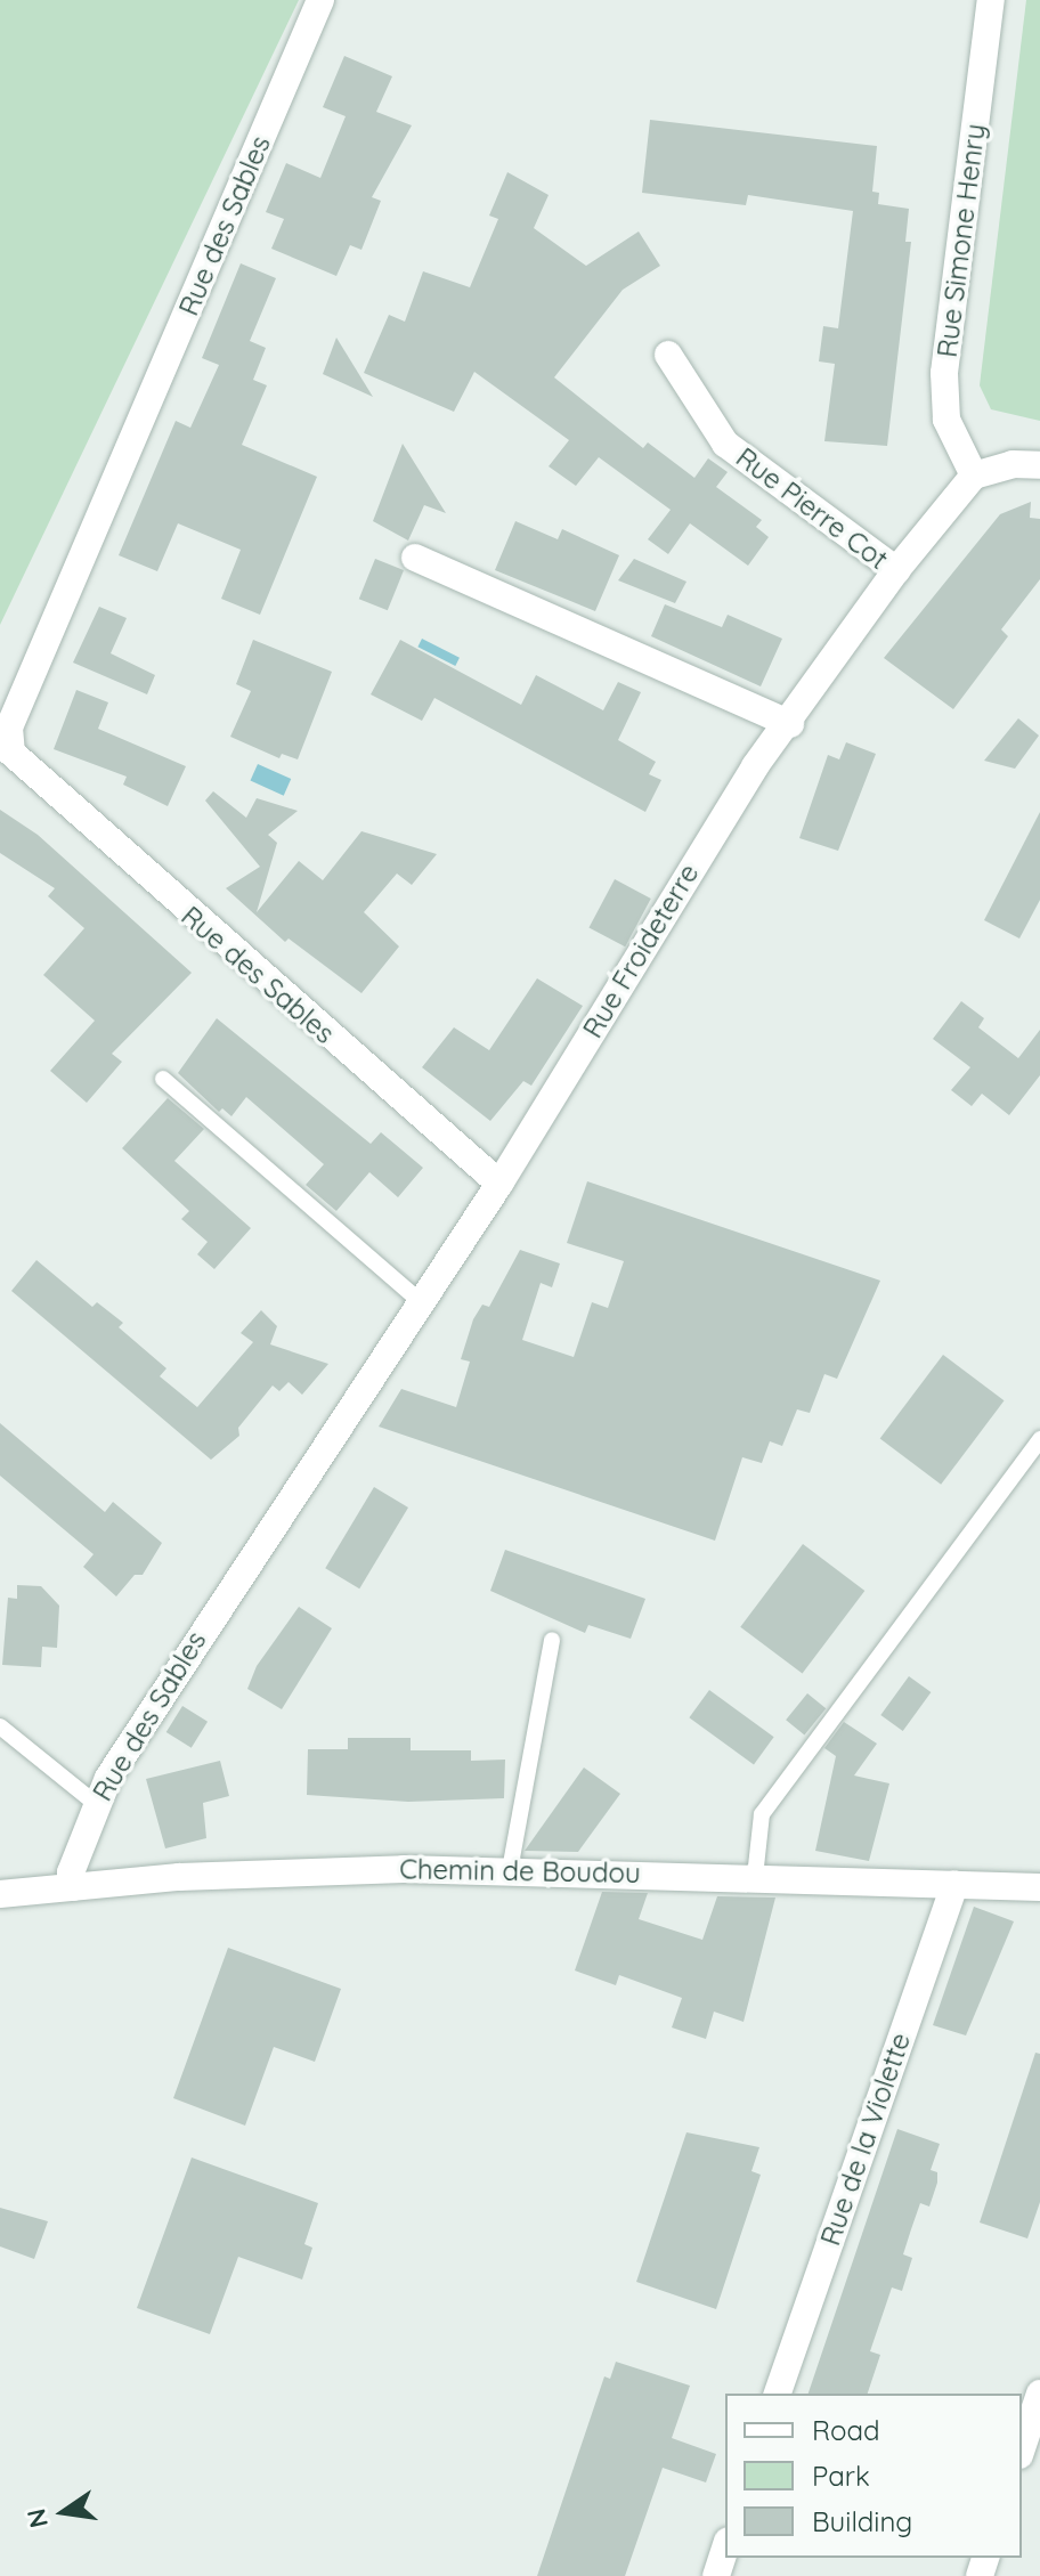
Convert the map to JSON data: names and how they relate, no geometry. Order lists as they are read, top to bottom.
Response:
{
  "streets": {
    "street": [
      "Rue des Sables",
      "Rue Simone Henry",
      "Rue Pierre Cot",
      "Rue Froideterre",
      "Chemin de Boudou",
      "Rue de la Violette"
    ]
  },
  "crossings": [
    ["Rue des Sables", "Rue Froideterre"],
    ["Rue des Sables", "Chemin de Boudou"],
    ["Rue Simone Henry", "Rue Froideterre"],
    ["Rue Pierre Cot", "Rue Froideterre"],
    ["Chemin de Boudou", "Rue de la Violette"]
  ],
  "legend": ["Road", "Park", "Building"],
  "north": "left"
}
